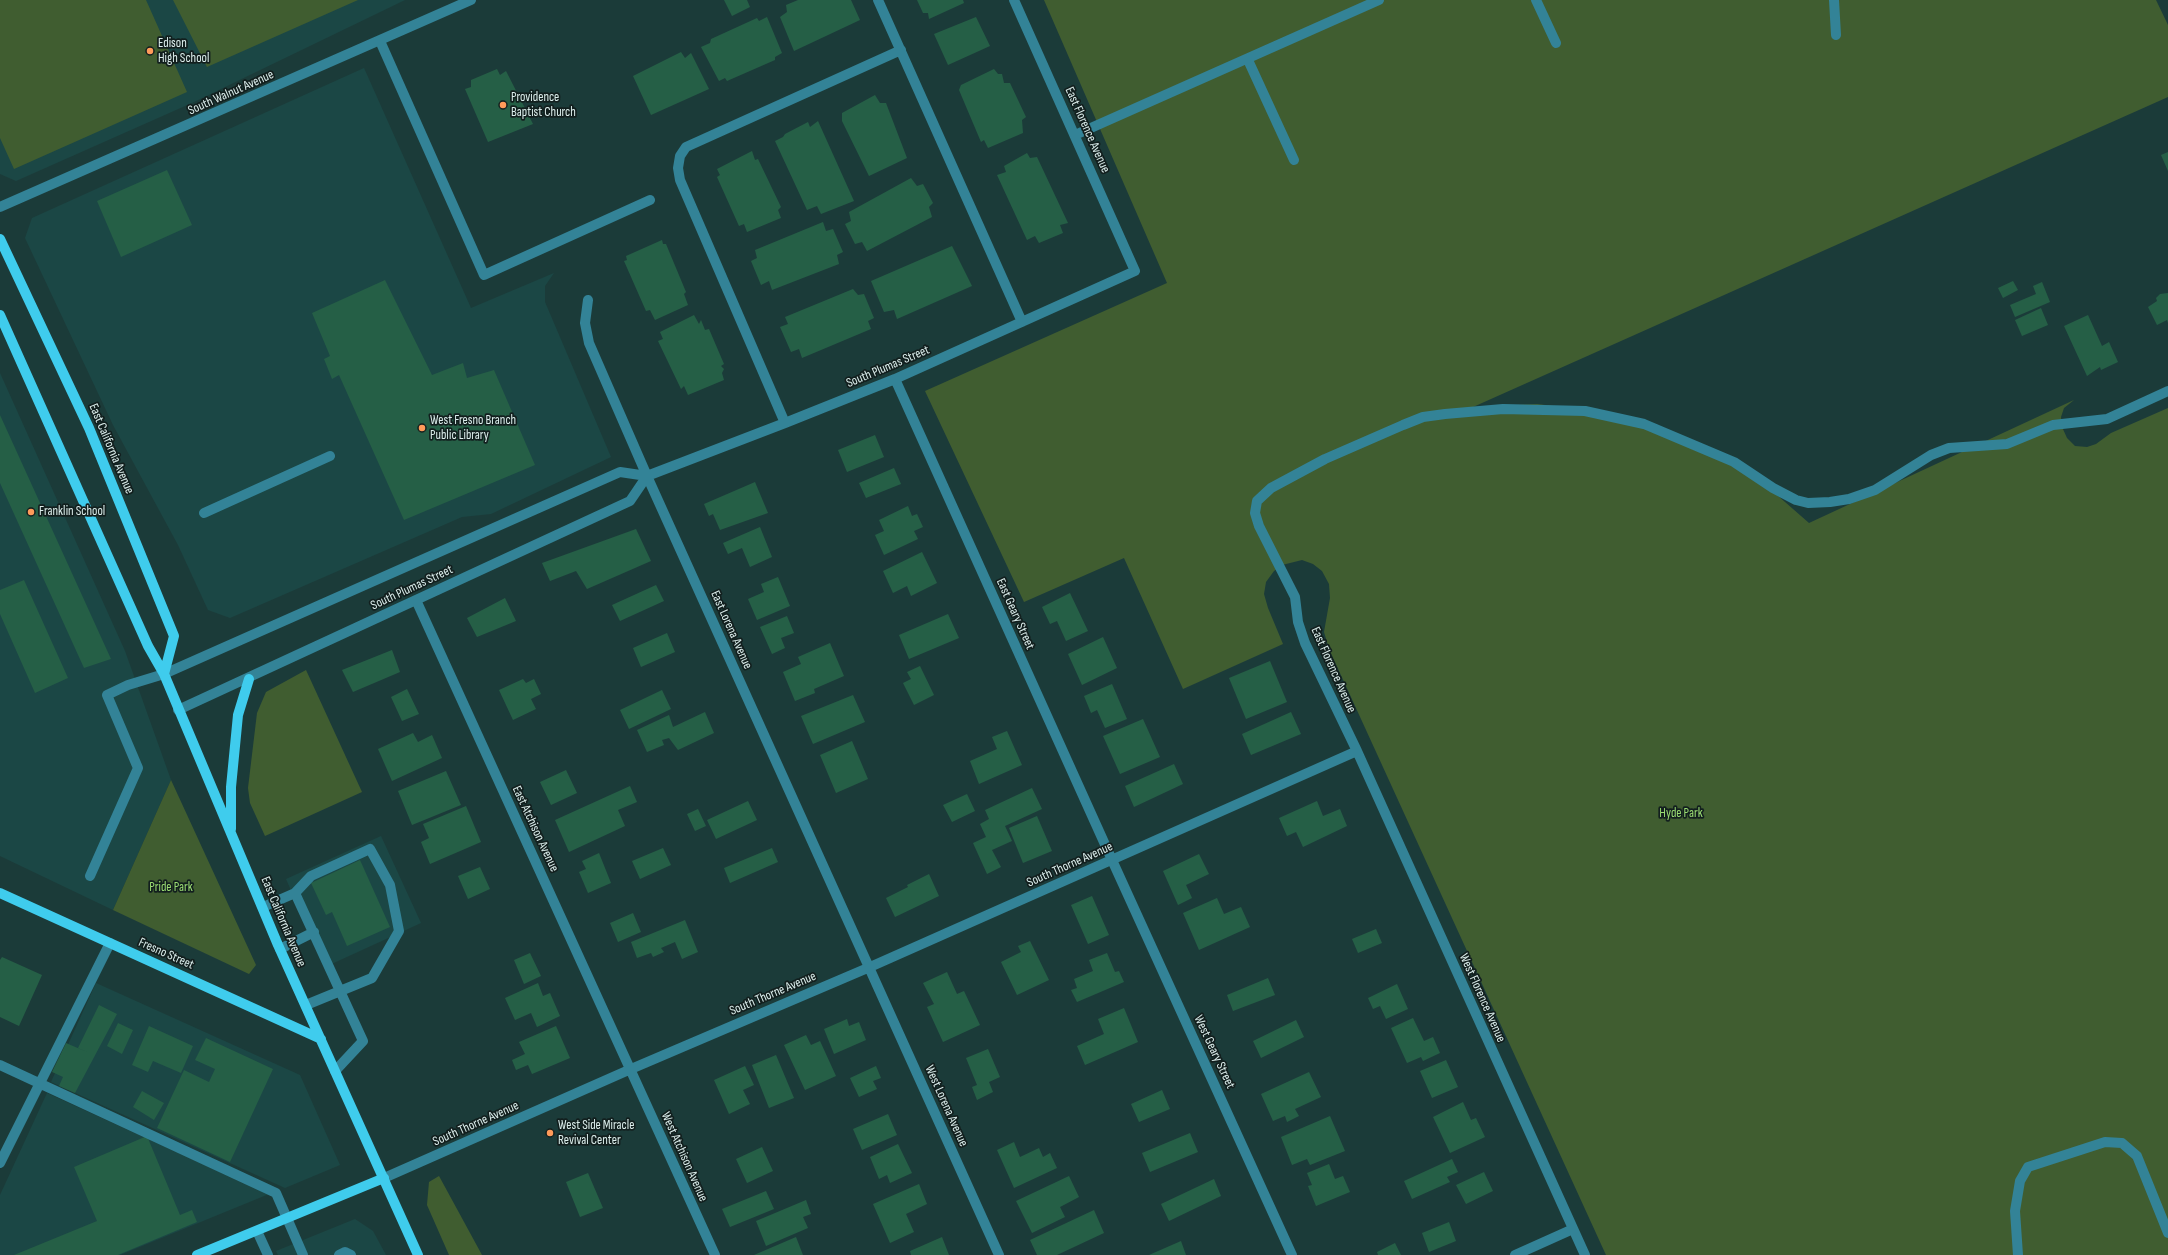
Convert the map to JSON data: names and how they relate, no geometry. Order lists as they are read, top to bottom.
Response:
{
  "streets": {
    "main road": ["East California Avenue", "South Thorne Avenue", "Fresno Street"],
    "street": [
      "South Walnut Avenue",
      "East Florence Avenue",
      "South Plumas Street",
      "East Geary Street",
      "East Lorena Avenue",
      "East Atchison Avenue",
      "West Florence Avenue",
      "West Geary Street",
      "West Lorena Avenue",
      "West Atchison Avenue"
    ]
  },
  "crossings": [
    ["East Florence Avenue", "South Plumas Street"],
    ["East Florence Avenue", "South Thorne Avenue"],
    ["East Florence Avenue", "West Florence Avenue"],
    ["South Plumas Street", "East California Avenue"],
    ["South Plumas Street", "East Geary Street"],
    ["South Plumas Street", "East Lorena Avenue"],
    ["South Plumas Street", "East Atchison Avenue"],
    ["East California Avenue", "South Thorne Avenue"],
    ["East California Avenue", "Fresno Street"],
    ["East Geary Street", "South Thorne Avenue"],
    ["East Geary Street", "West Geary Street"],
    ["East Lorena Avenue", "South Thorne Avenue"],
    ["East Lorena Avenue", "West Lorena Avenue"],
    ["East Atchison Avenue", "South Thorne Avenue"],
    ["East Atchison Avenue", "West Atchison Avenue"],
    ["South Thorne Avenue", "West Florence Avenue"],
    ["South Thorne Avenue", "West Geary Street"],
    ["South Thorne Avenue", "West Lorena Avenue"],
    ["South Thorne Avenue", "West Atchison Avenue"]
  ],
  "parks": ["Hyde Park", "Pride Park"],
  "places": [
    "Edison High School",
    "Providence Baptist Church",
    "West Fresno Branch Public Library",
    "Franklin School",
    "West Side Miracle Revival Center"
  ]
}
